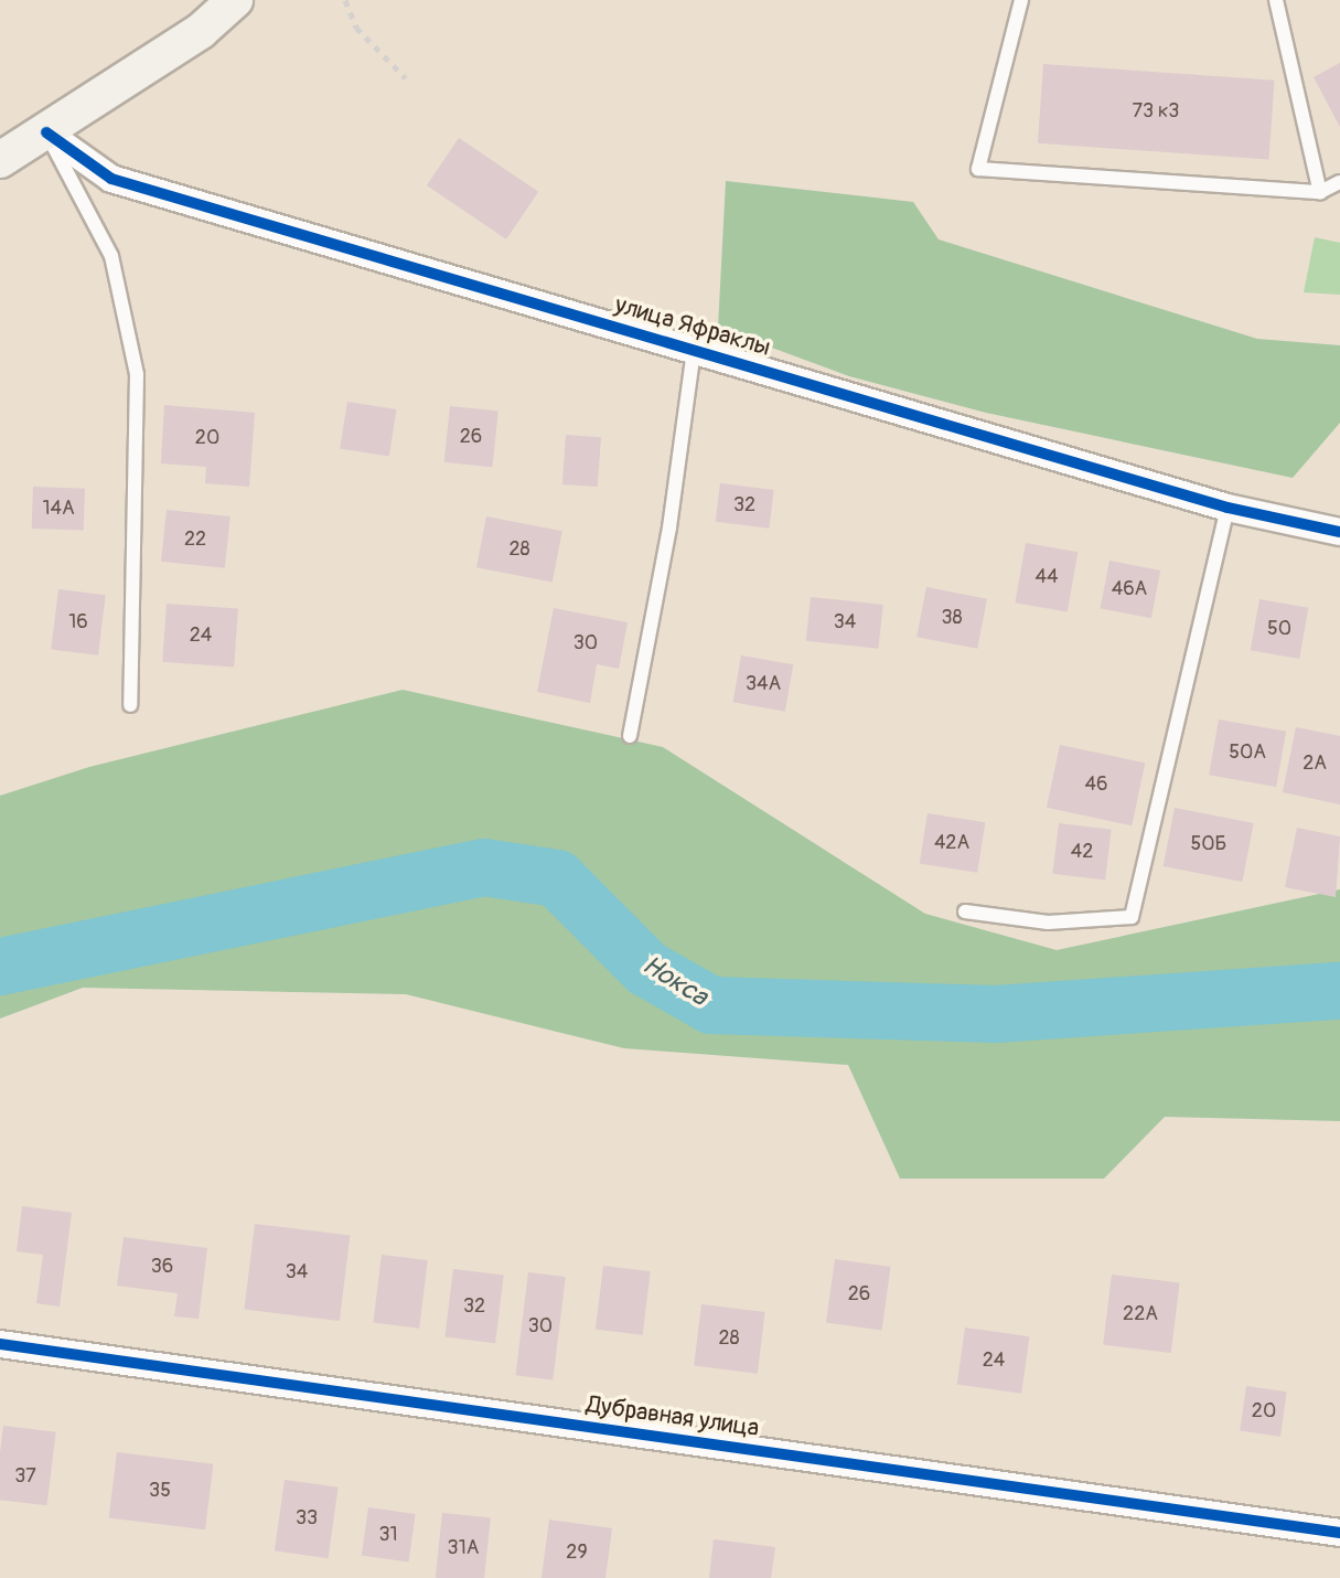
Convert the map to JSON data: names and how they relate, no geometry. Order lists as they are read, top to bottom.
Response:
{
  "streets": {
    "street": ["улица Яфраклы", "Дубравная улица"]
  },
  "water": ["Нокса"],
  "house_numbers": [
    "73 к3",
    "26",
    "20",
    "32",
    "14А",
    "22",
    "28",
    "44",
    "46А",
    "38",
    "16",
    "34",
    "50",
    "24",
    "30",
    "34А",
    "50А",
    "2А",
    "46",
    "42А",
    "50Б",
    "42",
    "36",
    "34",
    "26",
    "32",
    "22А",
    "30",
    "28",
    "24",
    "20",
    "37",
    "35",
    "33",
    "31",
    "31А",
    "29"
  ]
}
